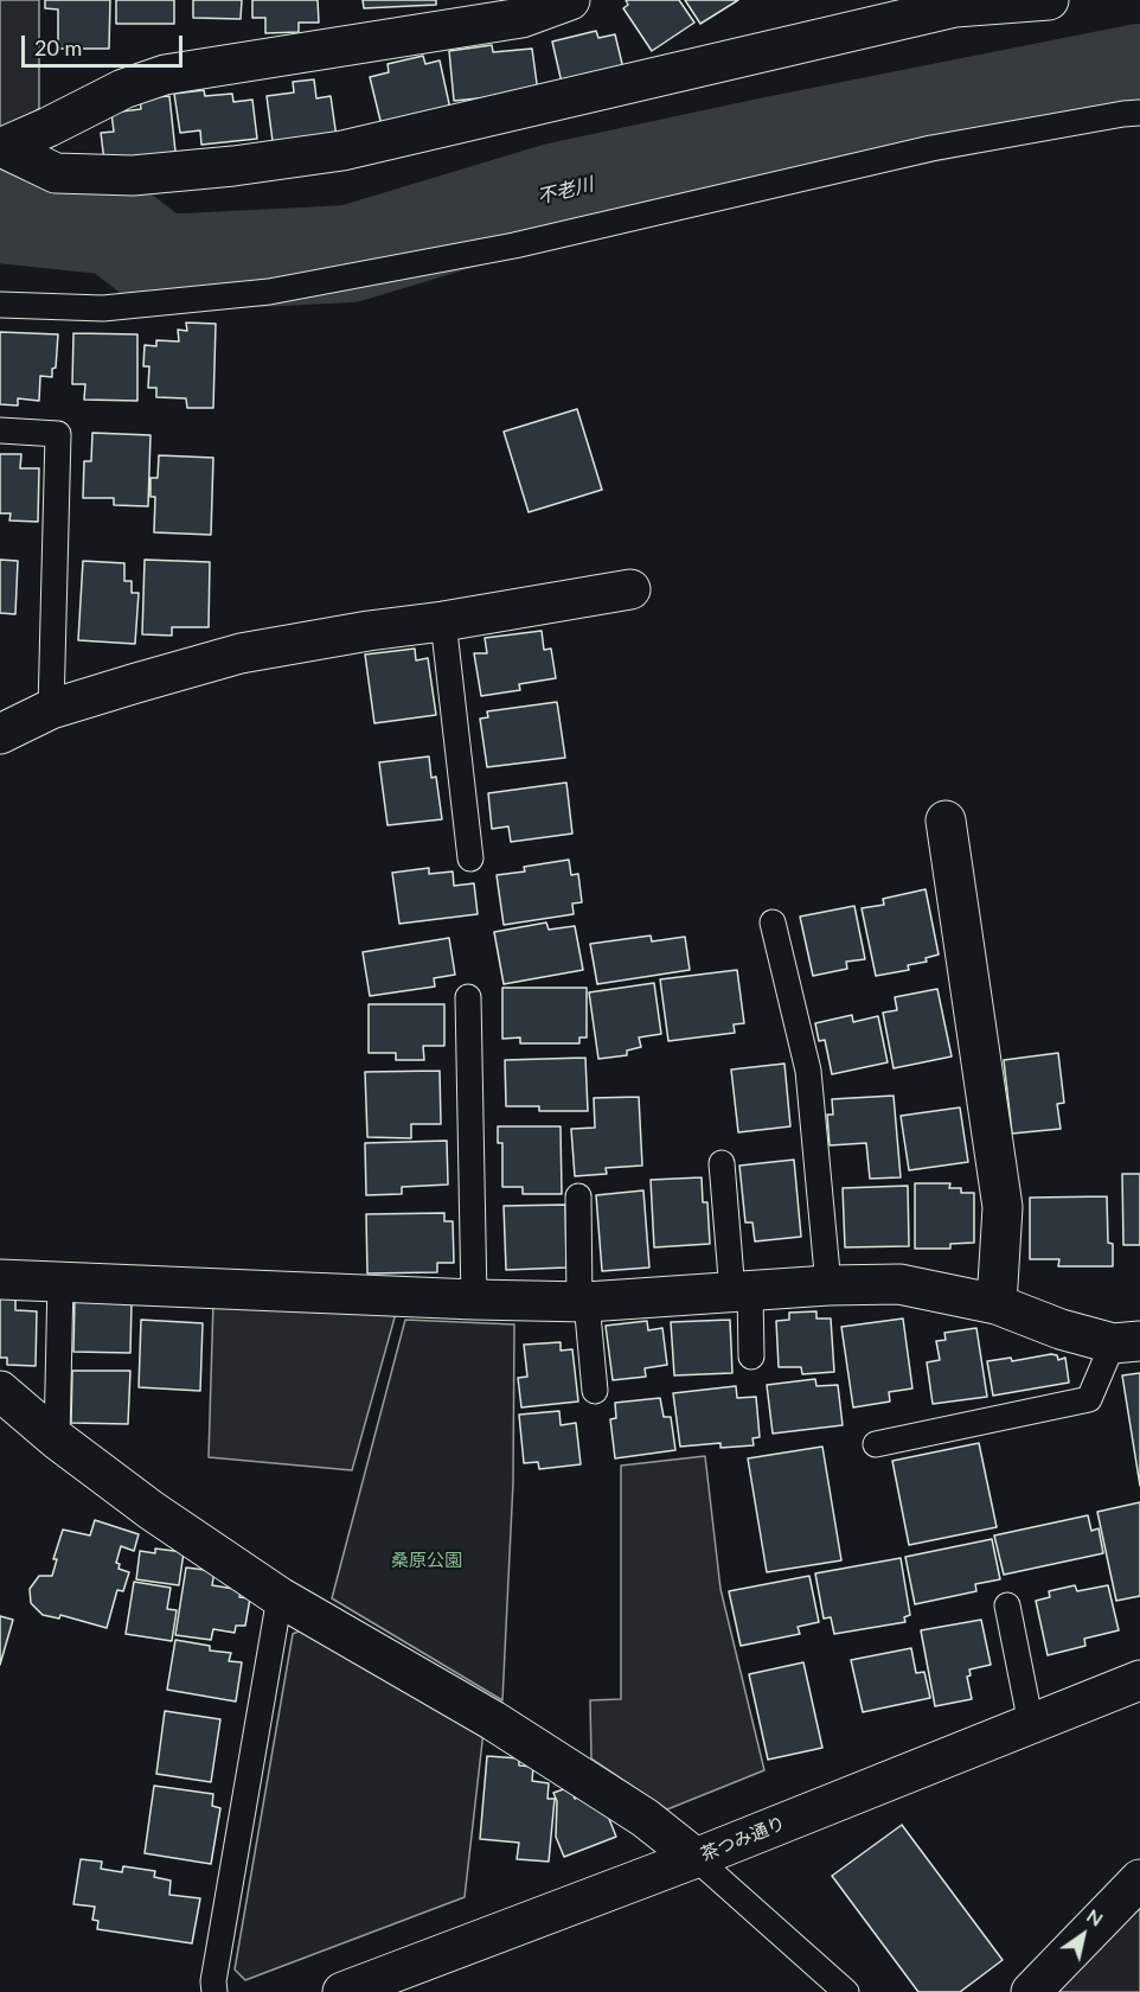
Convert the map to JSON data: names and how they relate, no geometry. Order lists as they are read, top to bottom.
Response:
{
  "streets": {
    "street": ["茶つみ通り"]
  },
  "water": ["不老川"],
  "parks": ["桑原公園"],
  "scale_bar": "20 m",
  "north": "top right"
}
